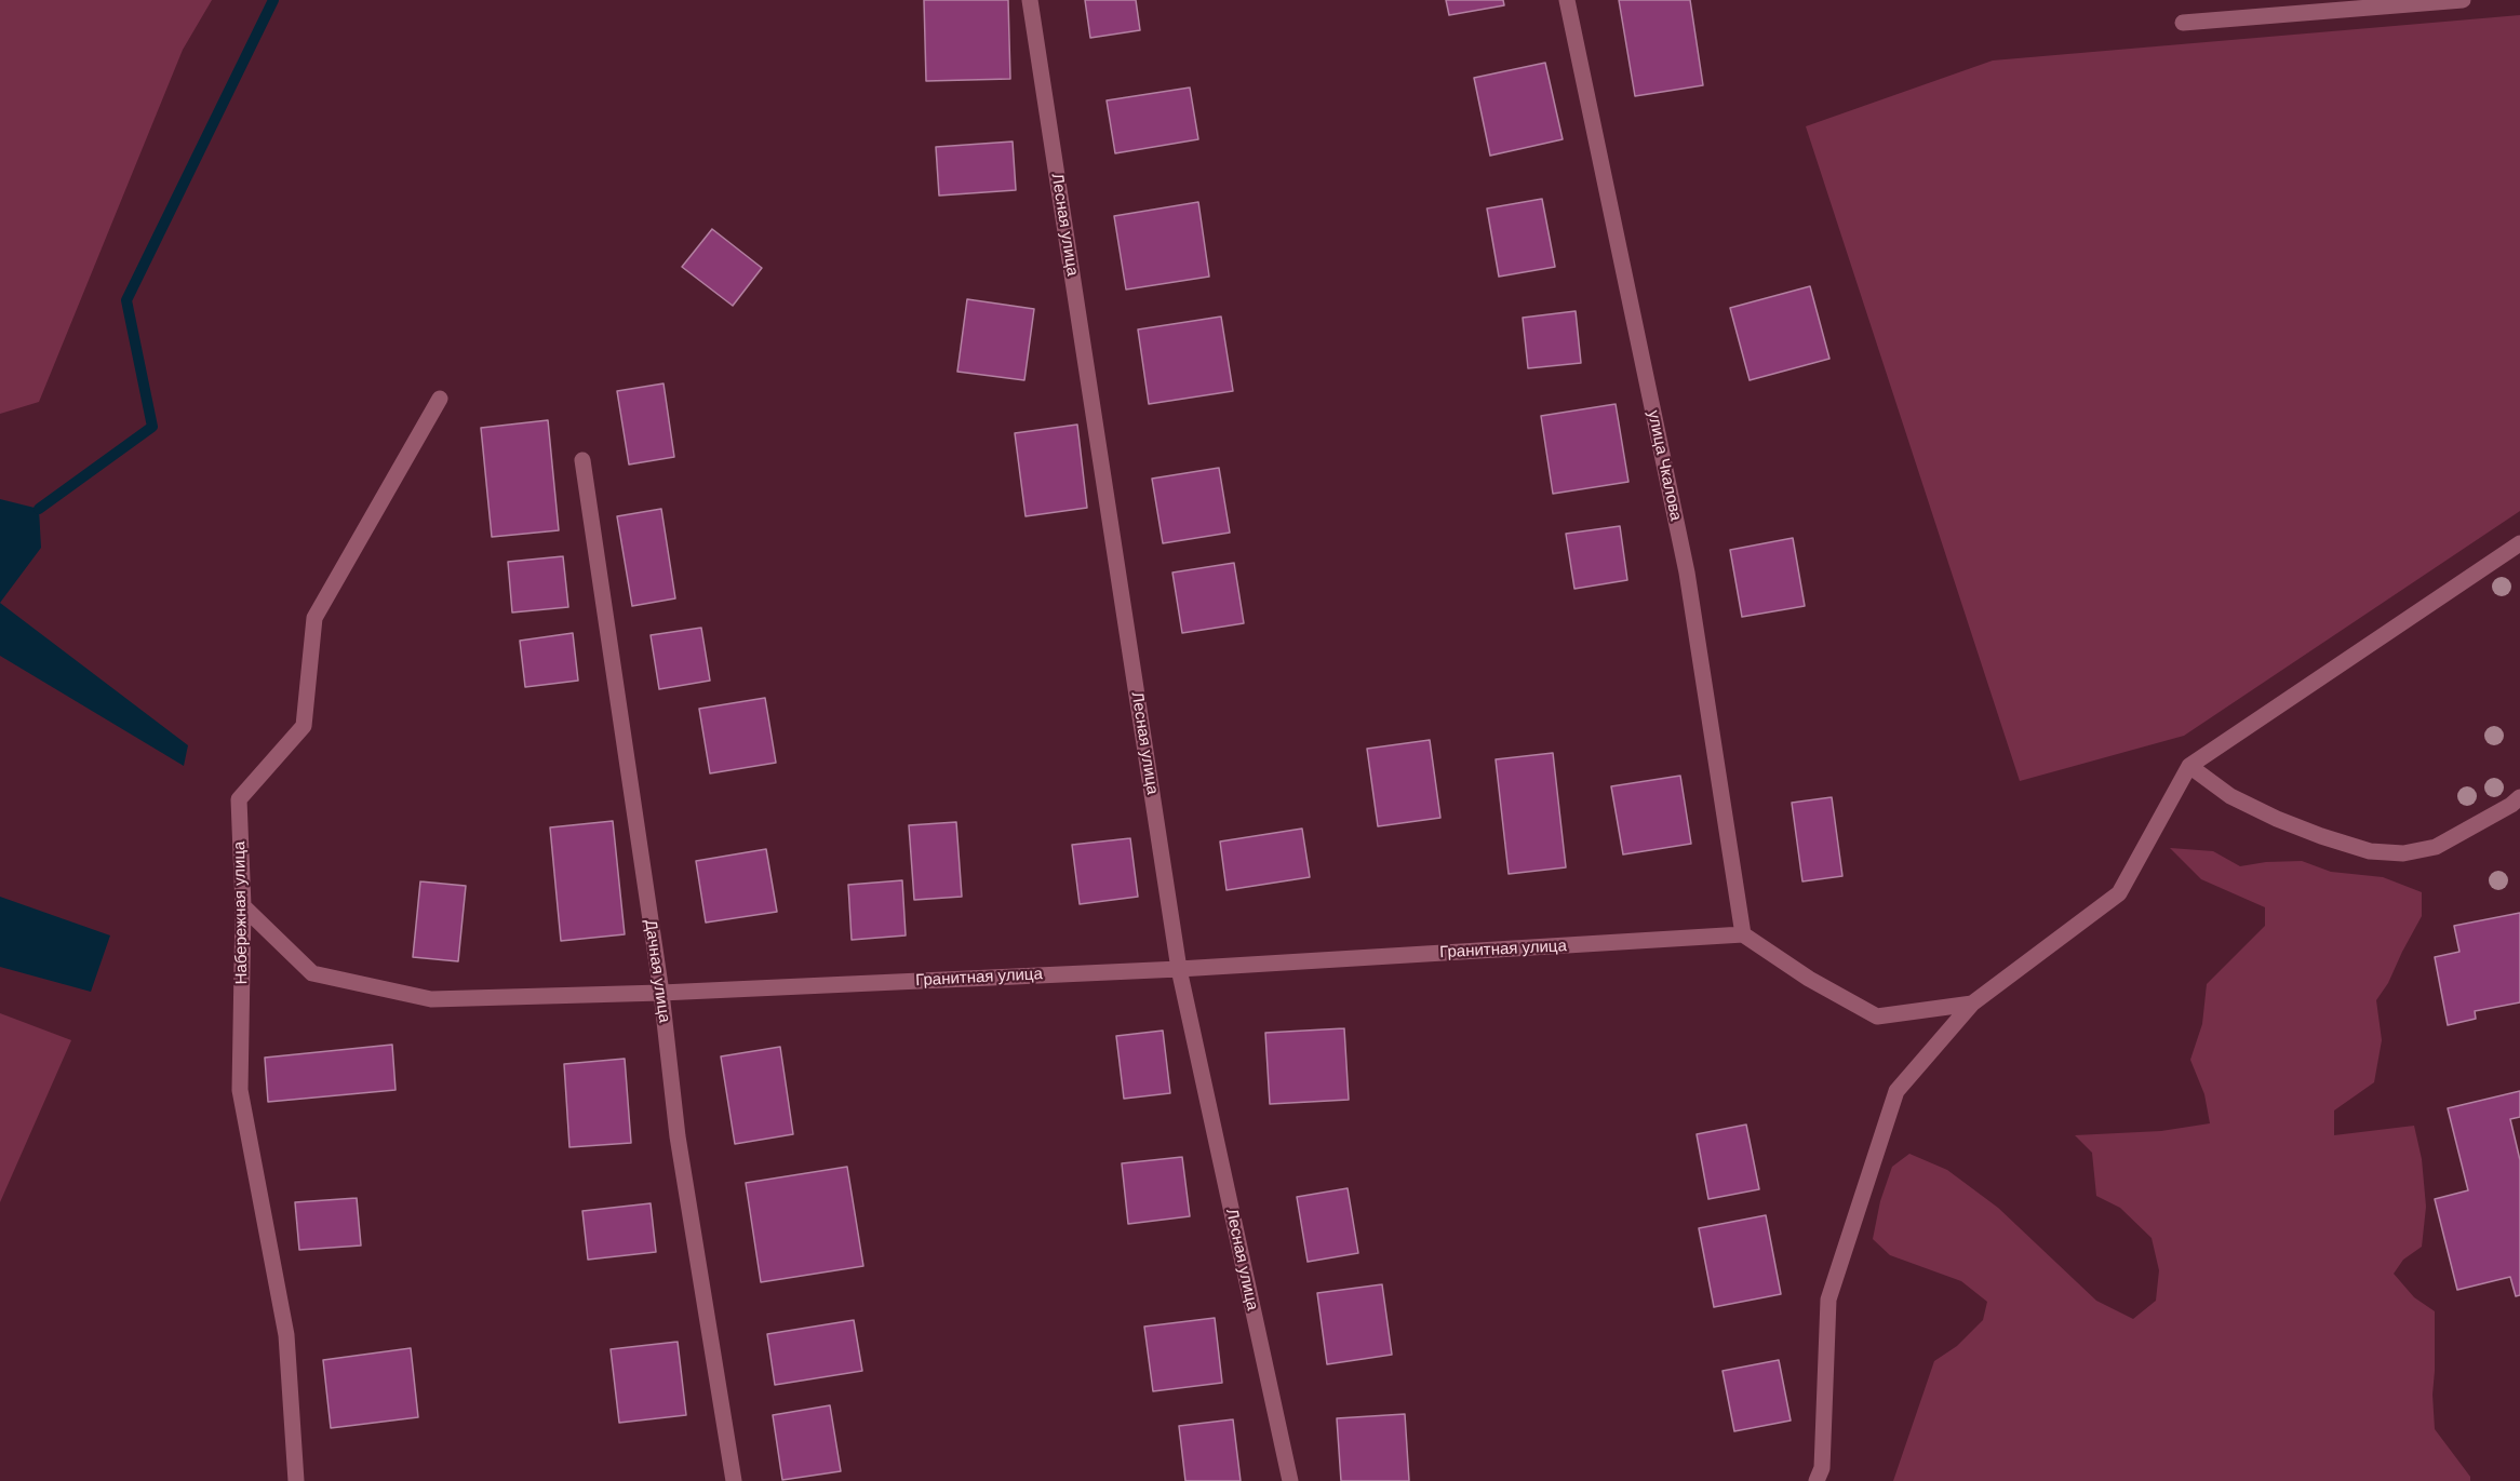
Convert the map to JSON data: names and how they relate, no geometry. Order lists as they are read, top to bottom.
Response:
{
  "streets": {
    "street": [
      "Лесная улица",
      "улица Чкалова",
      "Набережная улица",
      "Гранитная улица",
      "Дачная улица"
    ]
  },
  "crossings": [
    ["Лесная улица", "Гранитная улица"],
    ["улица Чкалова", "Гранитная улица"],
    ["Набережная улица", "Гранитная улица"],
    ["Гранитная улица", "Дачная улица"]
  ]
}
